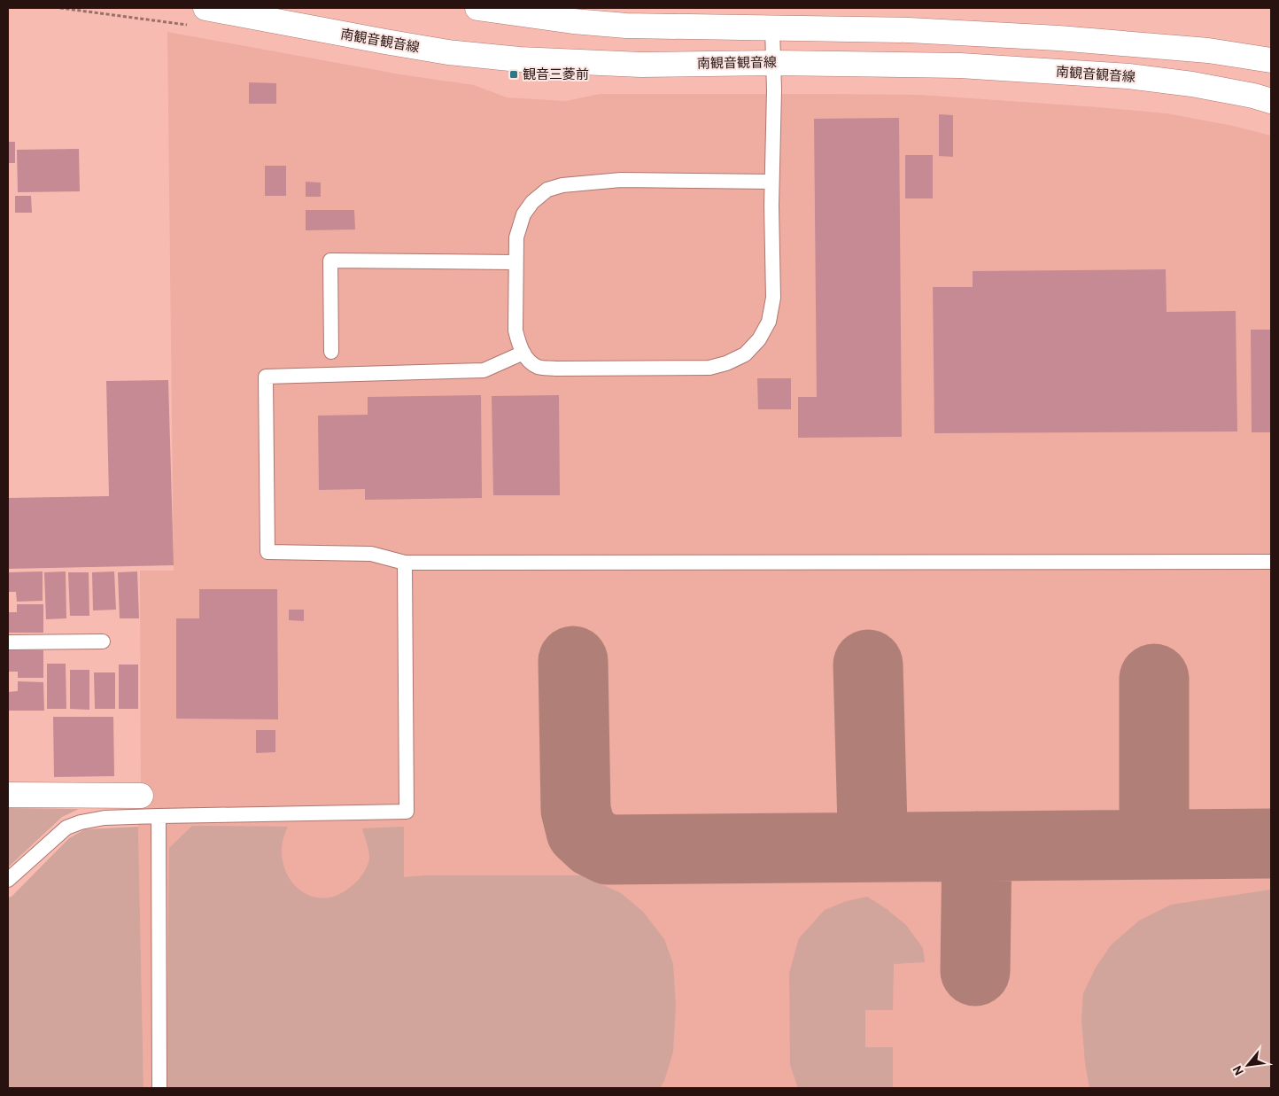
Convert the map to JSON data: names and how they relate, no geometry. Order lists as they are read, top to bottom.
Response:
{
  "streets": {
    "main road": ["南観音観音線"]
  },
  "places": {
    "transit": ["観音三菱前"]
  },
  "north": "bottom left"
}
